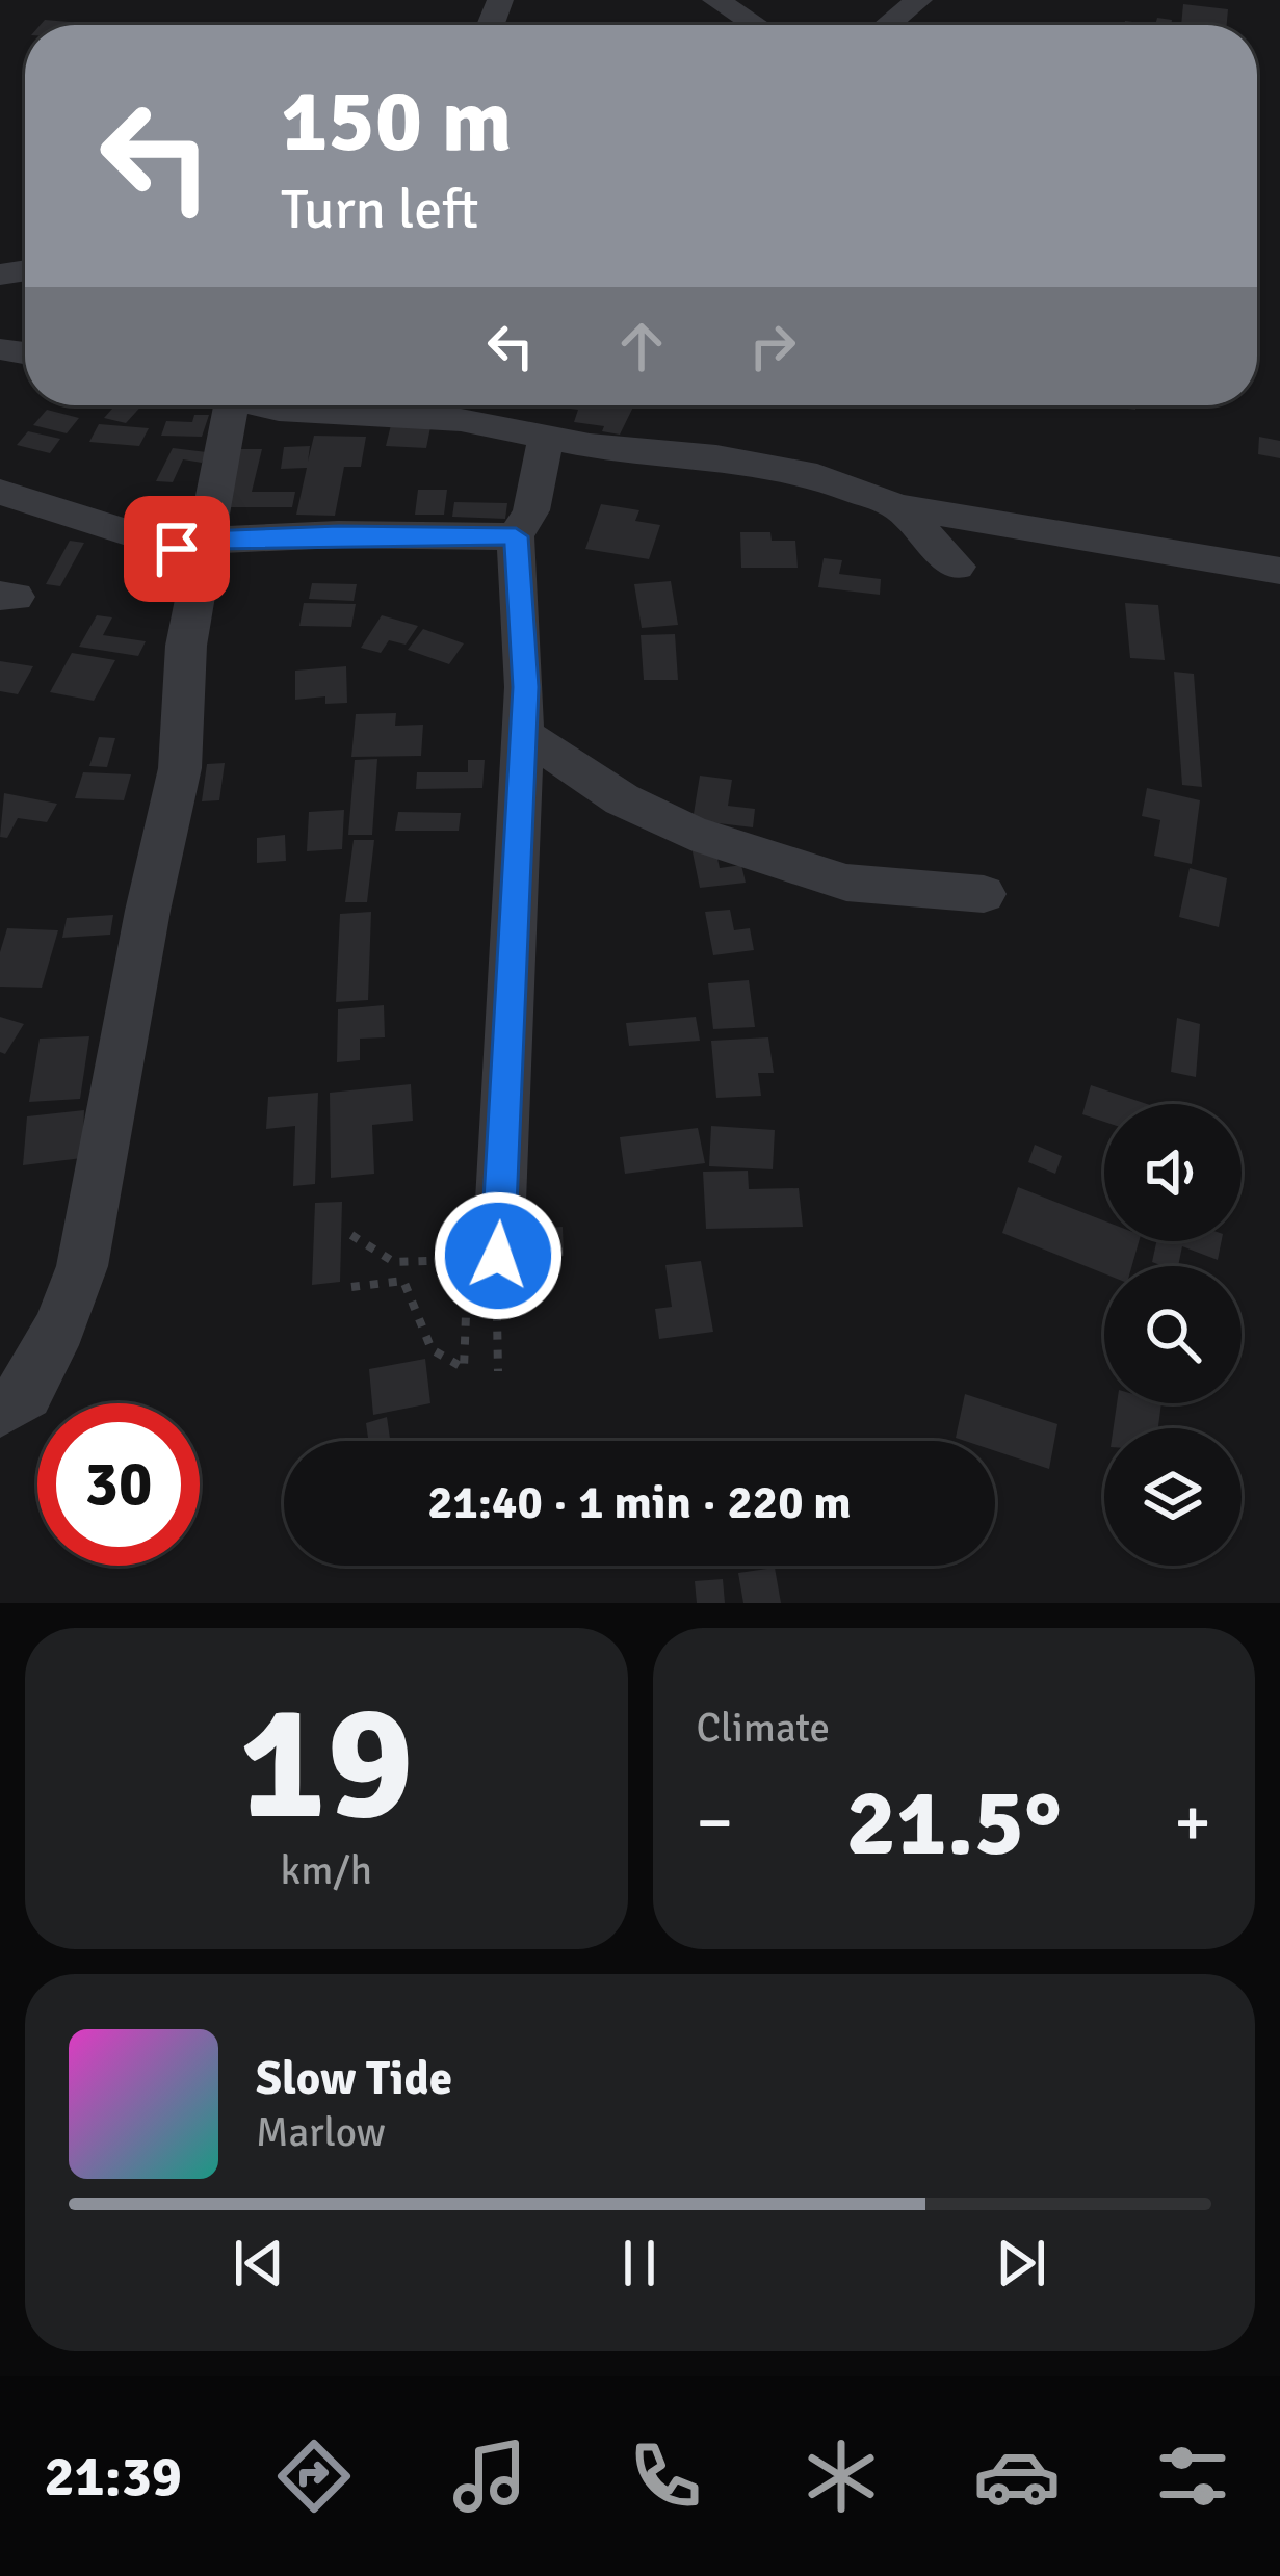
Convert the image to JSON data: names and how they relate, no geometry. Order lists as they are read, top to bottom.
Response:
{
  "page": {
    "turn": ["150 m", "Turn left"],
    "limit": "30",
    "trip": "21:40 · 1 min · 220 m",
    "tile": [
      ["19", "km/h"],
      "Climate"
    ],
    "heat": ["−", "21.5°", "+"],
    "song": ["Slow Tide", "Marlow"],
    "tabs": "21:39"
  }
}
